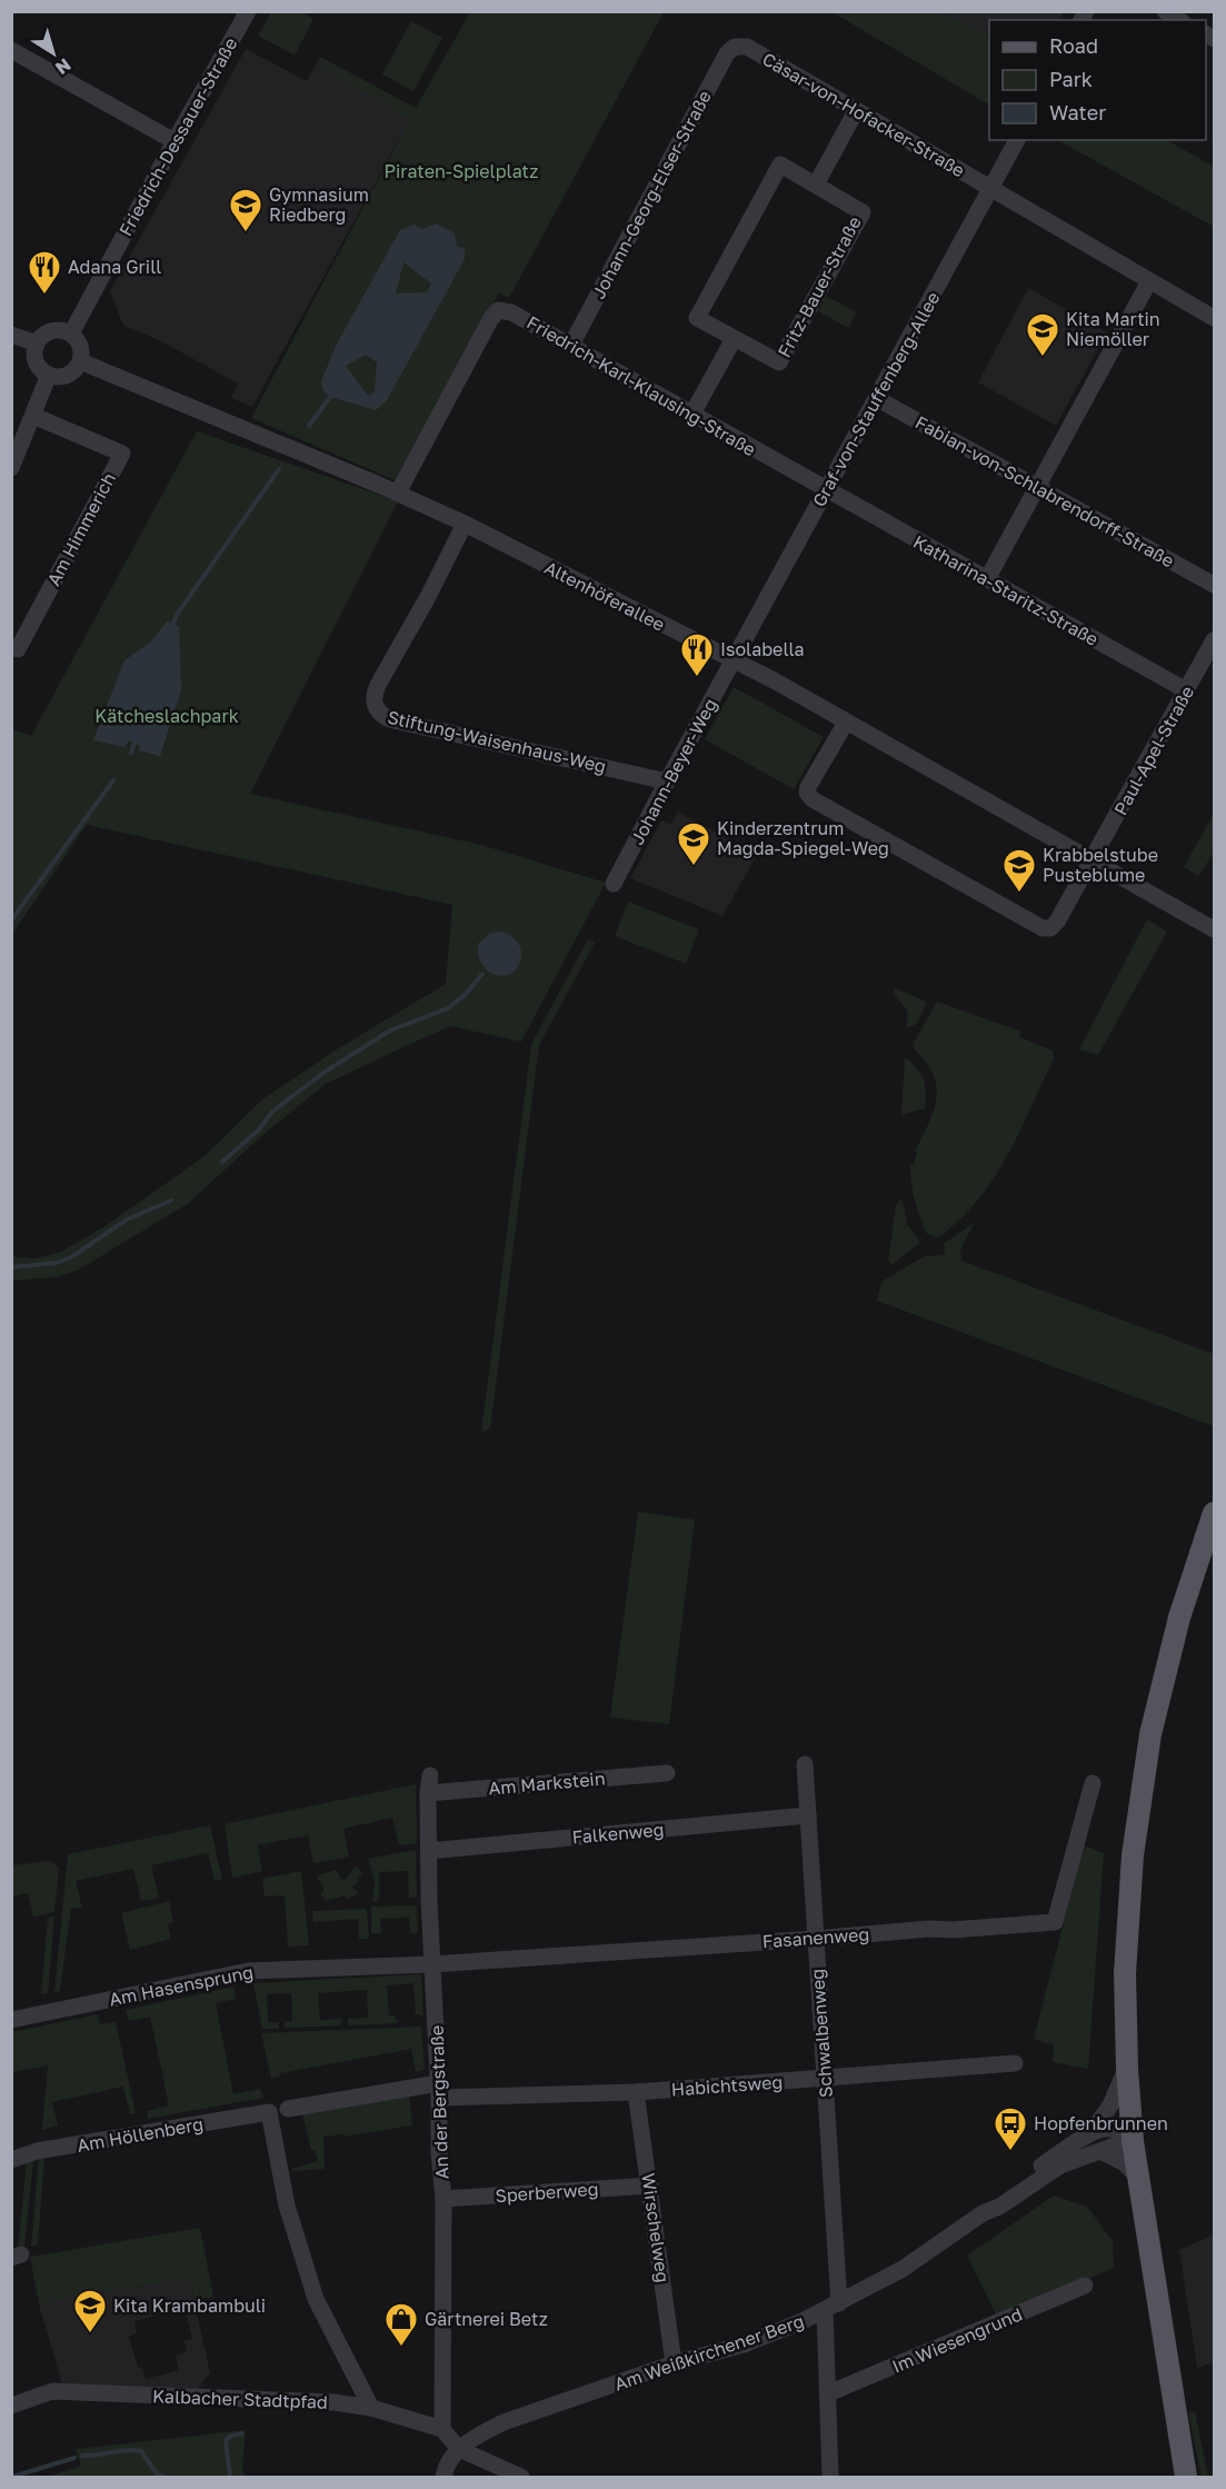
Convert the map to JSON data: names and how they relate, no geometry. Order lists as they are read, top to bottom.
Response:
{
  "streets": {
    "main road": ["Am Weißkirchener Berg"],
    "street": [
      "Cäsar-von-Hofacker-Straße",
      "Friedrich-Dessauer-Straße",
      "Johann-Georg-Elser-Straße",
      "Fritz-Bauer-Straße",
      "Friedrich-Karl-Klausing-Straße",
      "Graf-von-Stauffenberg-Allee",
      "Fabian-von-Schlabrendorff-Straße",
      "Am Himmerich",
      "Katharina-Staritz-Straße",
      "Altenhöferallee",
      "Stiftung-Waisenhaus-Weg",
      "Paul-Apel-Straße",
      "Johann-Beyer-Weg",
      "Am Markstein",
      "Falkenweg",
      "Fasanenweg",
      "Am Hasensprung",
      "Schwalbenweg",
      "Habichtsweg",
      "An der Bergstraße",
      "Am Höllenberg",
      "Sperberweg",
      "Wirschelweg",
      "Im Wiesengrund",
      "Kalbacher Stadtpfad"
    ]
  },
  "crossings": [
    ["Cäsar-von-Hofacker-Straße", "Johann-Georg-Elser-Straße"],
    ["Cäsar-von-Hofacker-Straße", "Graf-von-Stauffenberg-Allee"],
    ["Friedrich-Dessauer-Straße", "Altenhöferallee"],
    ["Johann-Georg-Elser-Straße", "Friedrich-Karl-Klausing-Straße"],
    ["Friedrich-Karl-Klausing-Straße", "Graf-von-Stauffenberg-Allee"],
    ["Friedrich-Karl-Klausing-Straße", "Katharina-Staritz-Straße"],
    ["Friedrich-Karl-Klausing-Straße", "Altenhöferallee"],
    ["Graf-von-Stauffenberg-Allee", "Fabian-von-Schlabrendorff-Straße"],
    ["Graf-von-Stauffenberg-Allee", "Katharina-Staritz-Straße"],
    ["Graf-von-Stauffenberg-Allee", "Altenhöferallee"],
    ["Graf-von-Stauffenberg-Allee", "Johann-Beyer-Weg"],
    ["Katharina-Staritz-Straße", "Paul-Apel-Straße"],
    ["Altenhöferallee", "Stiftung-Waisenhaus-Weg"],
    ["Altenhöferallee", "Paul-Apel-Straße"],
    ["Altenhöferallee", "Johann-Beyer-Weg"],
    ["Stiftung-Waisenhaus-Weg", "Johann-Beyer-Weg"],
    ["Am Markstein", "An der Bergstraße"],
    ["Falkenweg", "Schwalbenweg"],
    ["Falkenweg", "An der Bergstraße"],
    ["Fasanenweg", "Am Hasensprung"],
    ["Fasanenweg", "Schwalbenweg"],
    ["Fasanenweg", "An der Bergstraße"],
    ["Am Hasensprung", "An der Bergstraße"],
    ["Schwalbenweg", "Habichtsweg"],
    ["Schwalbenweg", "Im Wiesengrund"],
    ["Schwalbenweg", "Am Weißkirchener Berg"],
    ["Habichtsweg", "An der Bergstraße"],
    ["Habichtsweg", "Wirschelweg"],
    ["An der Bergstraße", "Sperberweg"],
    ["An der Bergstraße", "Kalbacher Stadtpfad"],
    ["Am Höllenberg", "Kalbacher Stadtpfad"],
    ["Sperberweg", "Wirschelweg"],
    ["Wirschelweg", "Am Weißkirchener Berg"]
  ],
  "parks": ["Piraten-Spielplatz", "Kätcheslachpark"],
  "places": {
    "school or university": [
      "Gymnasium Riedberg",
      "Kita Martin Niemöller",
      "Kinderzentrum Magda-Spiegel-Weg",
      "Krabbelstube Pusteblume",
      "Kita Krambambuli"
    ],
    "restaurant": ["Adana Grill", "Isolabella"],
    "bus stop": ["Hopfenbrunnen"],
    "shop": ["Gärtnerei Betz"]
  },
  "legend": ["Road", "Park", "Water"],
  "north": "bottom right"
}
